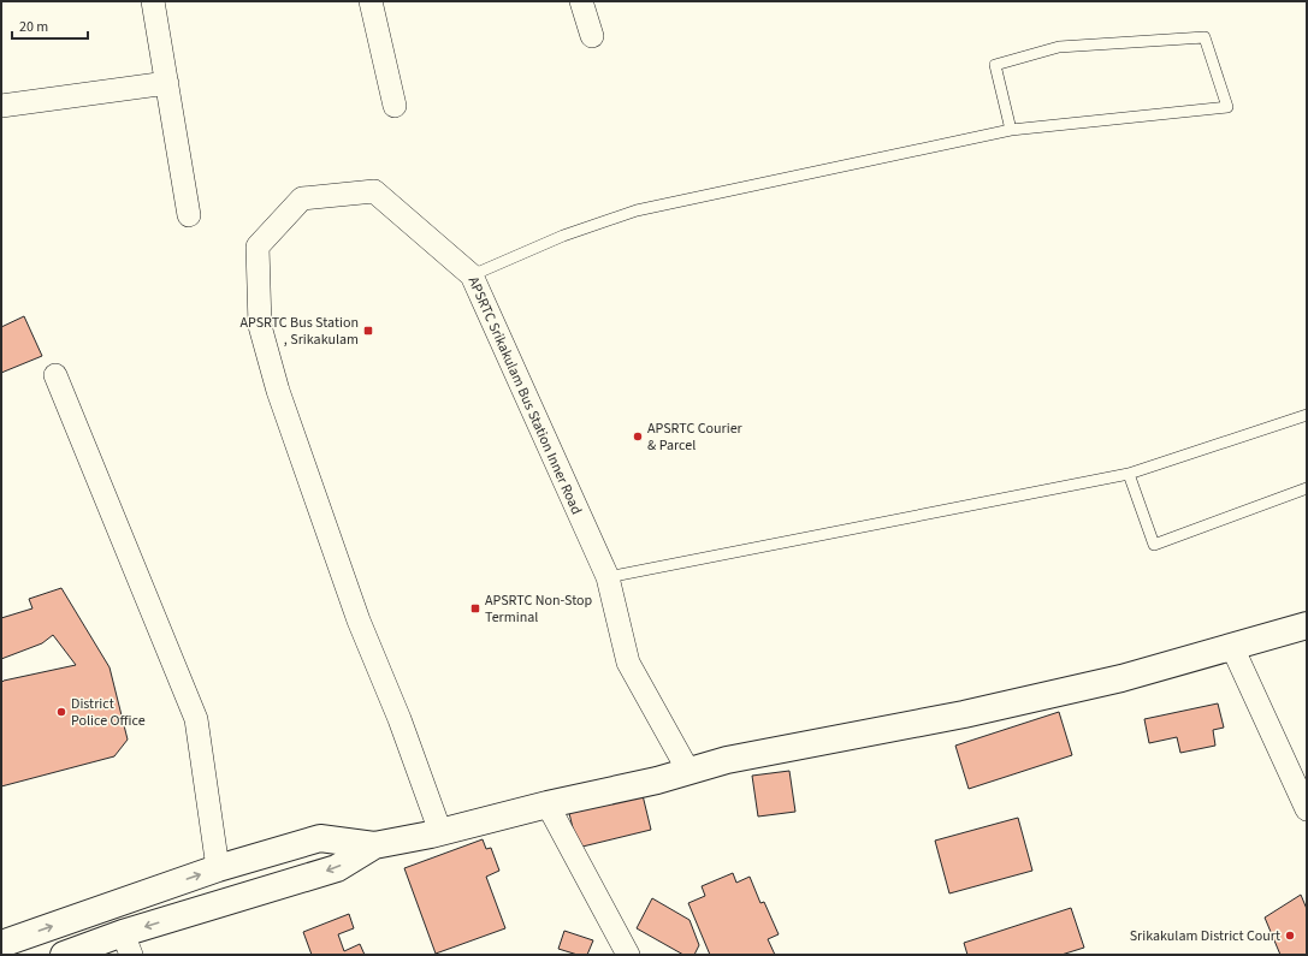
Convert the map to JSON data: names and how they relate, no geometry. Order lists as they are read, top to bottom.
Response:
{
  "streets": {
    "street": ["APSRTC Srikakulam Bus Station Inner Road"]
  },
  "places": {
    "transit": ["APSRTC Bus Station , Srikakulam", "APSRTC Non-Stop Terminal"],
    "other": ["APSRTC Courier & Parcel", "District Police Office", "Srikakulam District Court"]
  },
  "scale_bar": "20 m"
}
